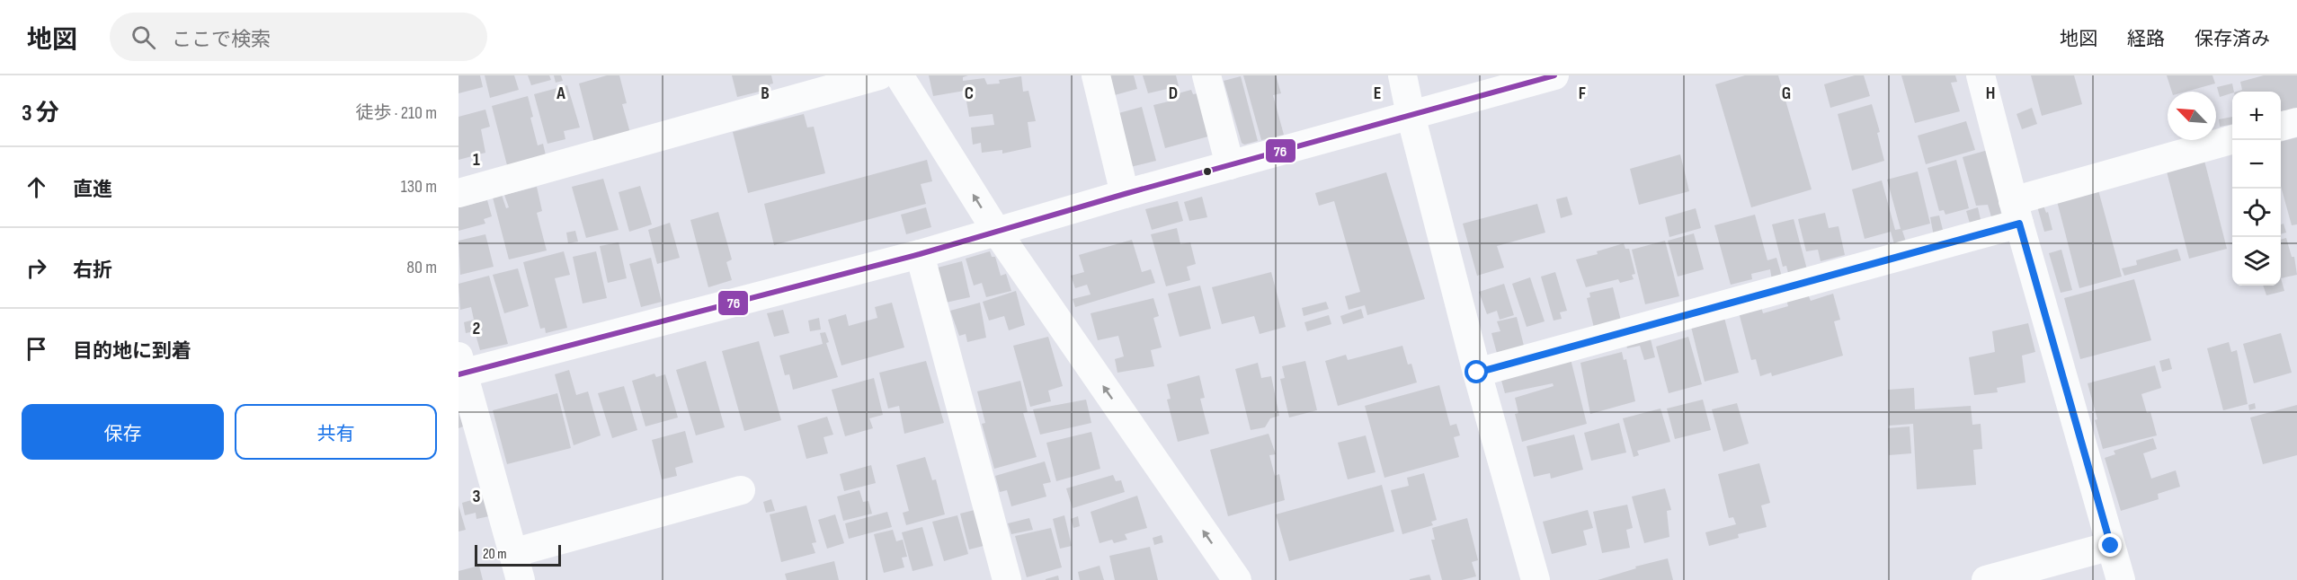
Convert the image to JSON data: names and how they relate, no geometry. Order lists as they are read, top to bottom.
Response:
{
  "lines": ["transit line 76"],
  "scale_bar": "20 m",
  "north": "top left",
  "page": {
    "header": "地図",
    "search": "ここで検索",
    "nav": ["地図", "経路", "保存済み"],
    "heading": ["3 分", "徒歩 · 210 m"],
    "map_buttons": ["+", "−"],
    "list": [
      ["直進", "130 m"],
      ["右折", "80 m"],
      "目的地に到着"
    ],
    "buttons": ["保存", "共有"],
    "scale": "20 m"
  },
  "grid": {
    "columns": [
      "A",
      "B",
      "C",
      "D",
      "E",
      "F",
      "G",
      "H"
    ],
    "rows": ["1", "2", "3"]
  }
}
